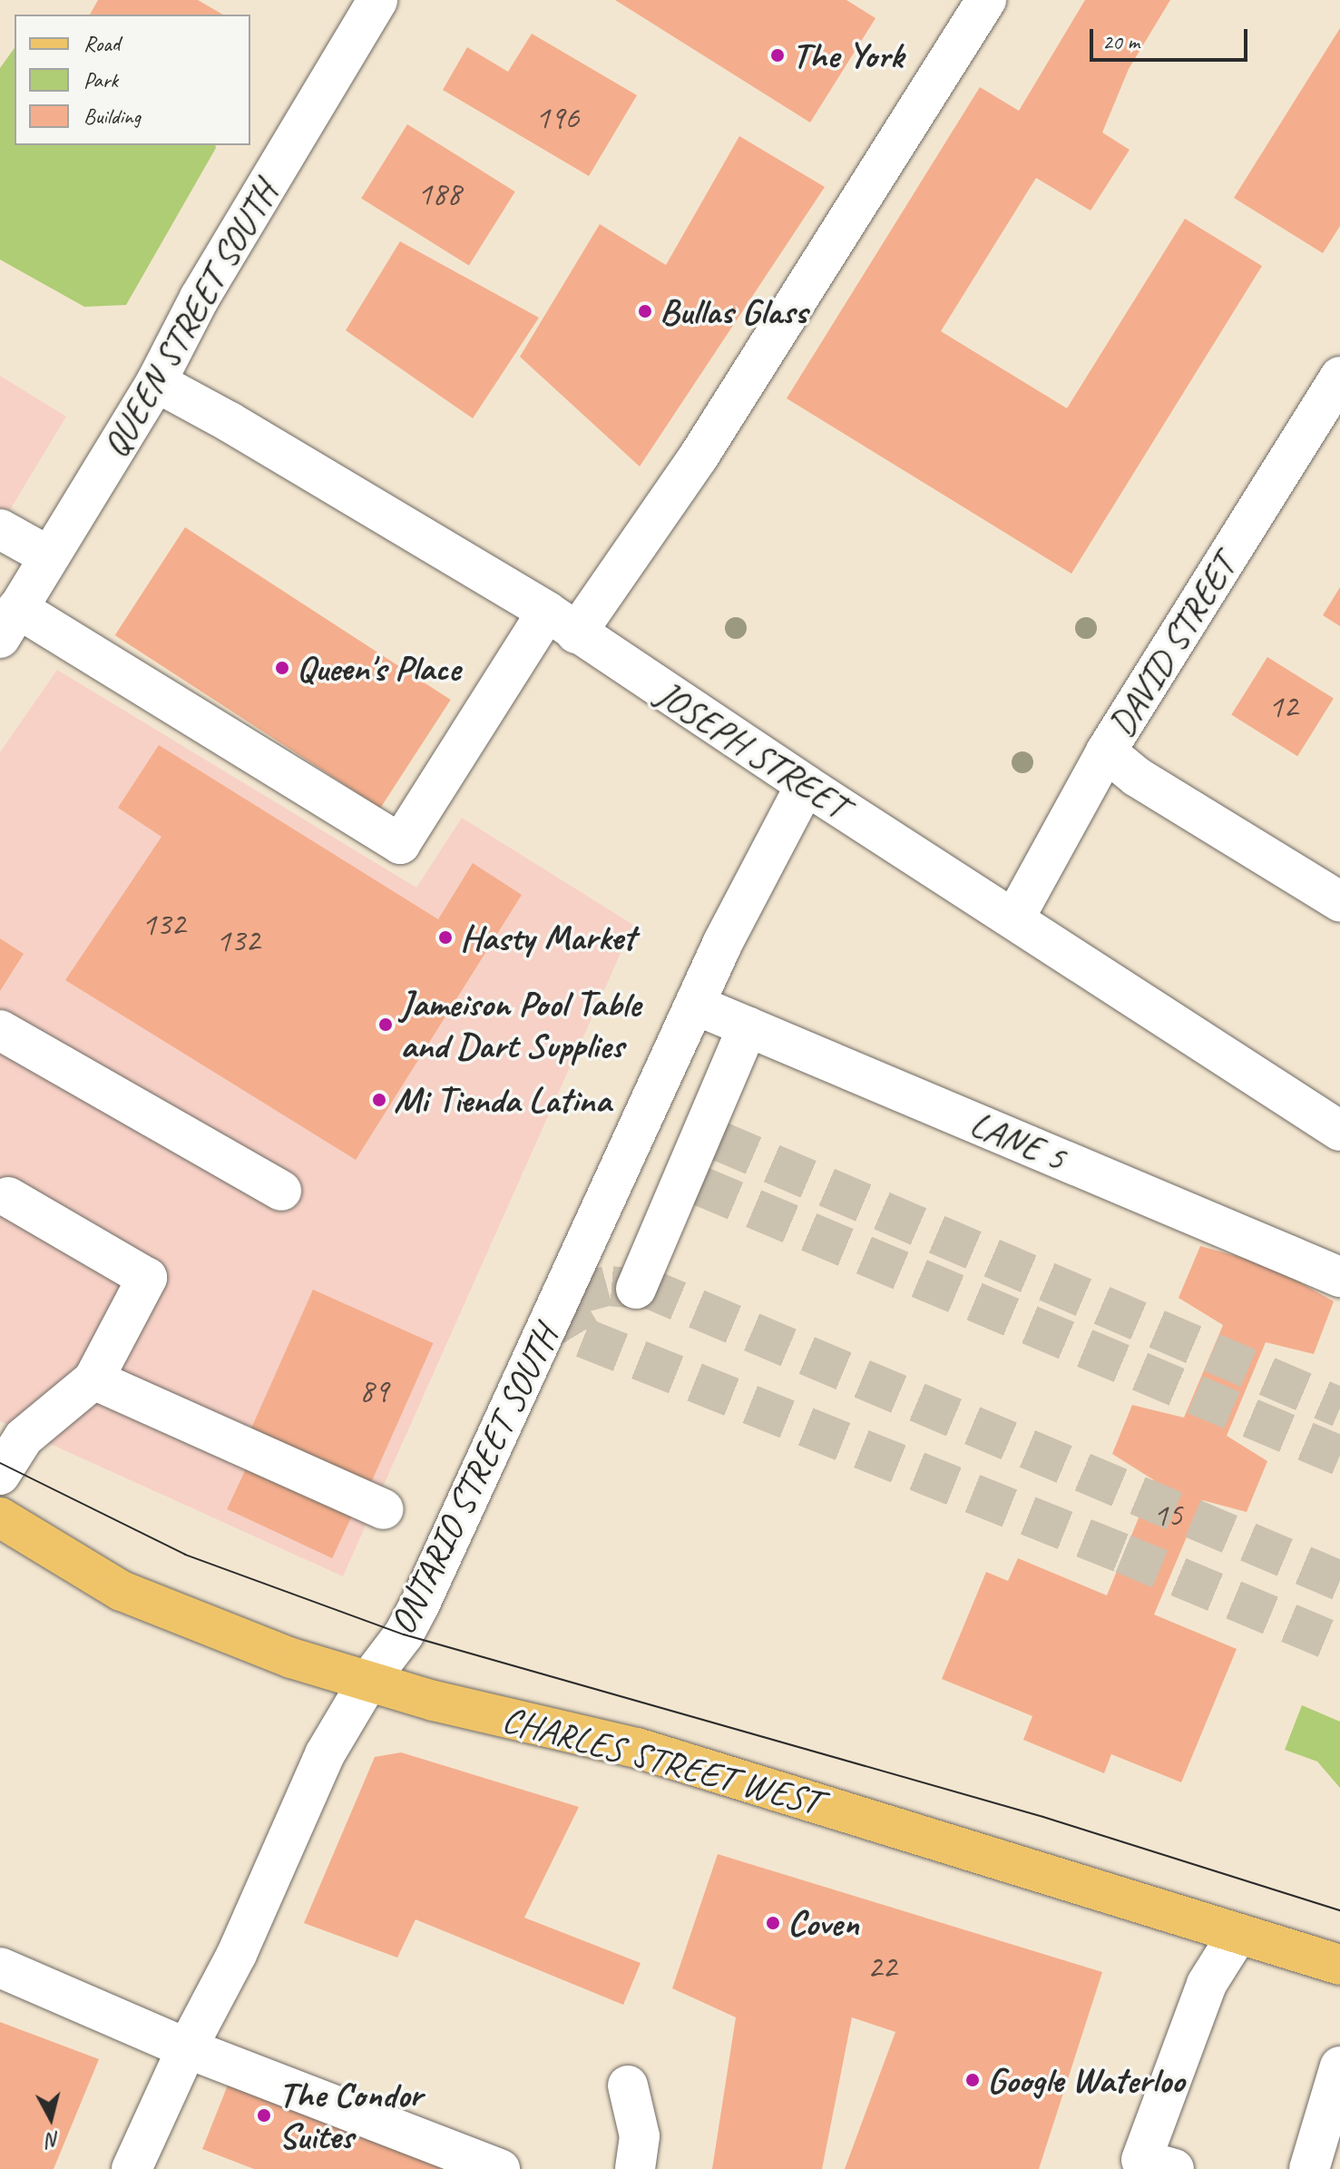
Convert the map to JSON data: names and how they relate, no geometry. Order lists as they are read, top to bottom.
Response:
{
  "streets": {
    "main road": ["CHARLES STREET WEST"],
    "street": [
      "QUEEN STREET SOUTH",
      "DAVID STREET",
      "JOSEPH STREET",
      "LANE 5",
      "ONTARIO STREET SOUTH"
    ]
  },
  "crossings": [
    ["QUEEN STREET SOUTH", "JOSEPH STREET"],
    ["DAVID STREET", "JOSEPH STREET"],
    ["JOSEPH STREET", "ONTARIO STREET SOUTH"],
    ["LANE 5", "ONTARIO STREET SOUTH"],
    ["ONTARIO STREET SOUTH", "CHARLES STREET WEST"]
  ],
  "places": [
    "The York",
    "Bullas Glass",
    "Queen's Place",
    "Hasty Market",
    "Jameison Pool Table and Dart Supplies",
    "Mi Tienda Latina",
    "Coven",
    "Google Waterloo",
    "The Condor Suites"
  ],
  "house_numbers": [
    "196",
    "188",
    "12",
    "132",
    "132",
    "89",
    "15",
    "22"
  ],
  "legend": ["Road", "Park", "Building"],
  "scale_bar": "20 m",
  "north": "bottom"
}
